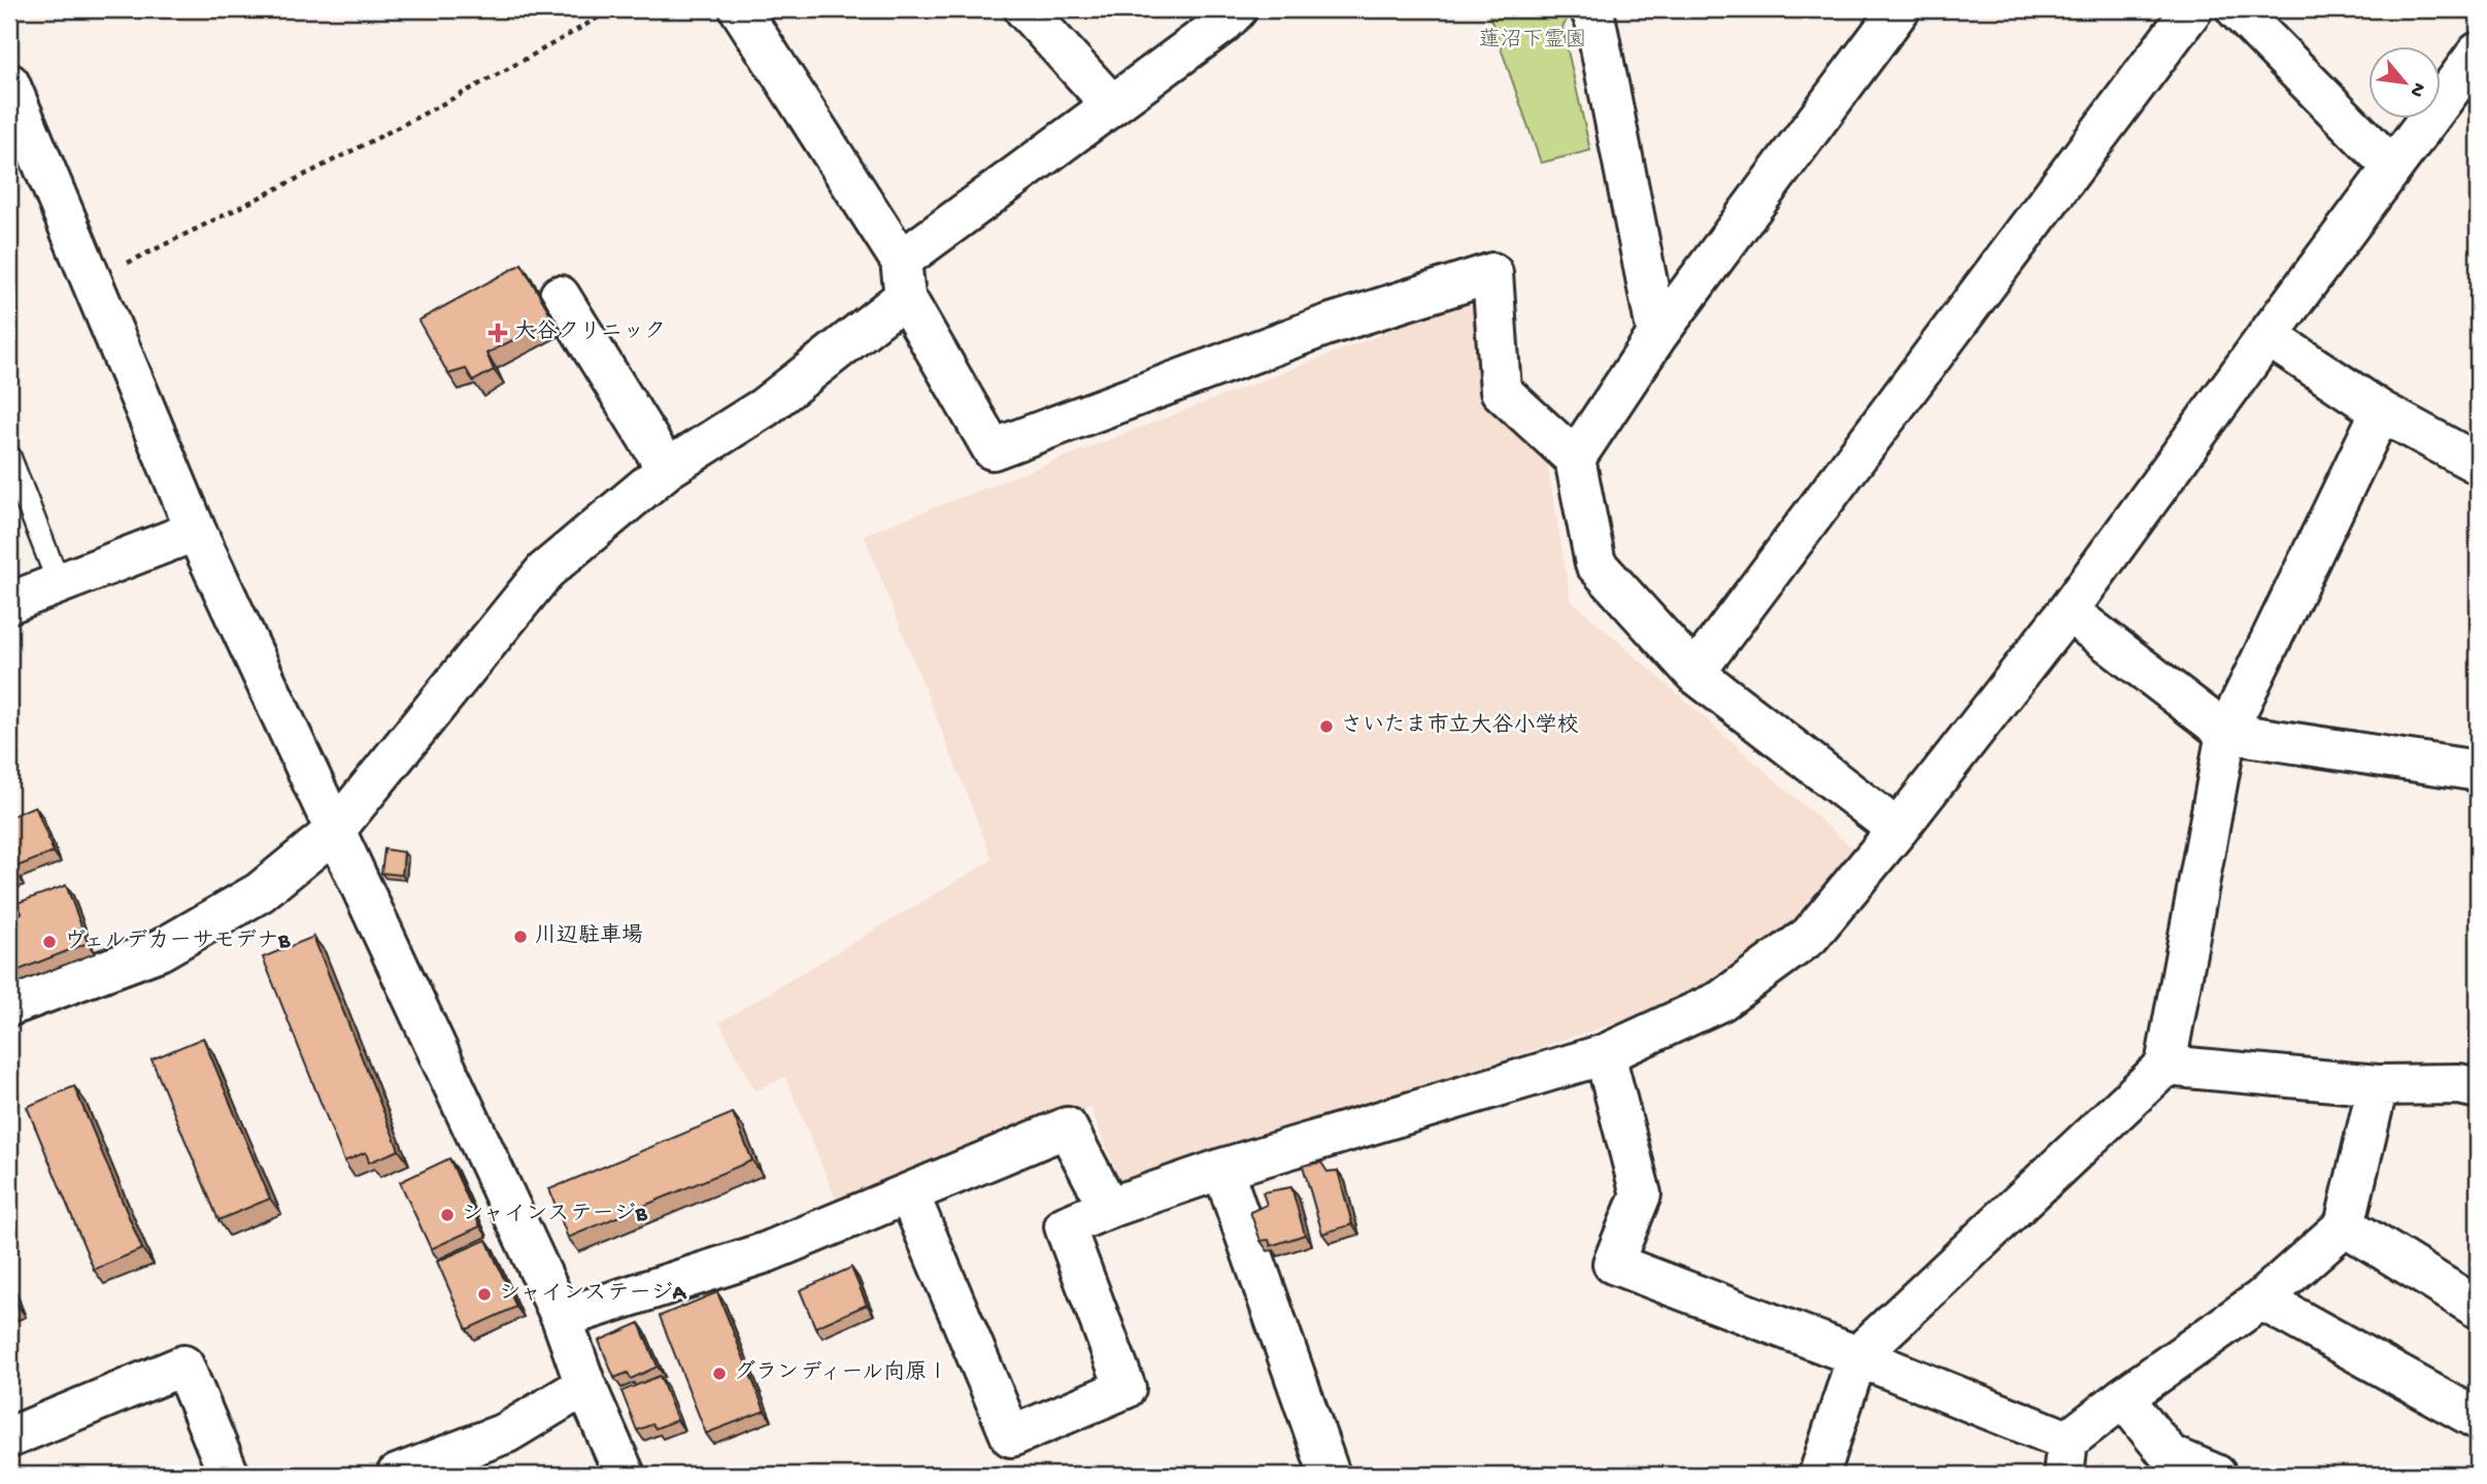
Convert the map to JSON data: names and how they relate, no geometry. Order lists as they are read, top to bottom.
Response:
{
  "parks": ["蓮沼下霊園"],
  "places": {
    "health": ["大谷クリニック"],
    "other": [
      "さいたま市立大谷小学校",
      "川辺駐車場",
      "ヴェルデカーサモデナB",
      "シャインステージB",
      "シャインステージA",
      "グランディール向原Ⅰ"
    ]
  },
  "north": "bottom right"
}
